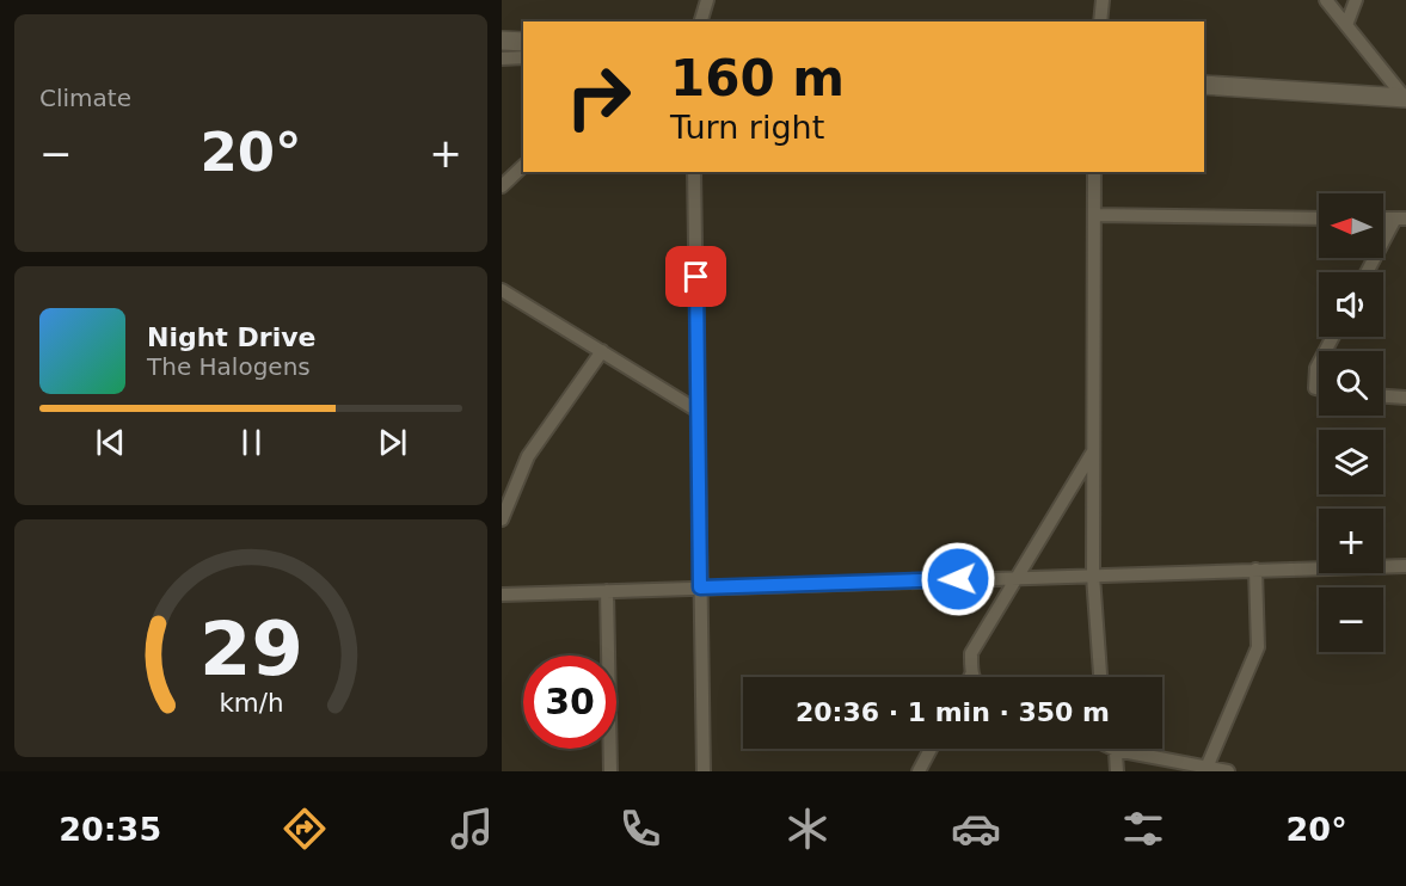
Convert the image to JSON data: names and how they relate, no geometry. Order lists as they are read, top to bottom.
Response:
{
  "north": "left",
  "page": {
    "tile": "Climate",
    "turn": ["160 m", "Turn right"],
    "heat": ["−", "20°", "+"],
    "map_buttons": ["+", "−"],
    "song": ["Night Drive", "The Halogens"],
    "limit": "30",
    "trip": "20:36 · 1 min · 350 m",
    "tabs": ["20:35", "20°"],
    "gauge": ["29", "km/h"]
  }
}
